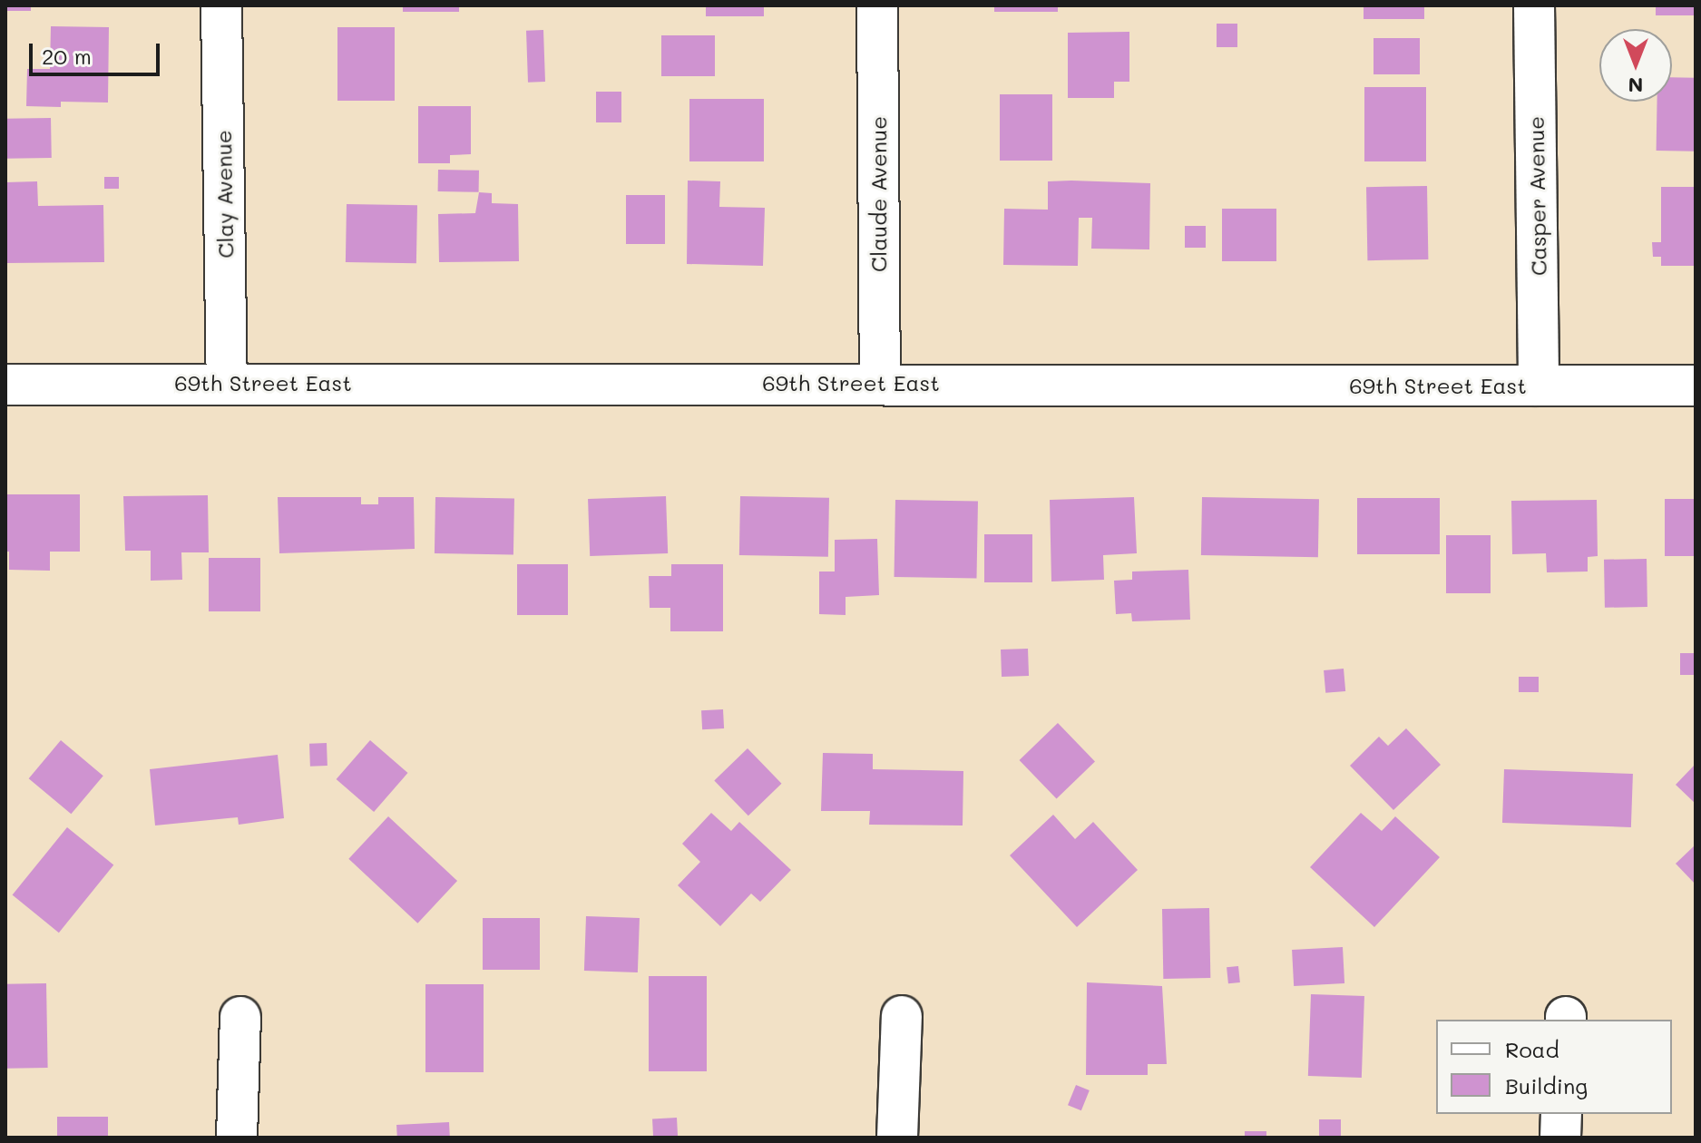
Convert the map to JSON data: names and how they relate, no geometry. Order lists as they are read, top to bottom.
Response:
{
  "streets": {
    "street": [
      "Clay Avenue",
      "Claude Avenue",
      "Casper Avenue",
      "69th Street East"
    ]
  },
  "crossings": [
    ["Clay Avenue", "69th Street East"],
    ["Claude Avenue", "69th Street East"],
    ["Casper Avenue", "69th Street East"]
  ],
  "legend": ["Road", "Building"],
  "scale_bar": "20 m",
  "north": "bottom"
}
